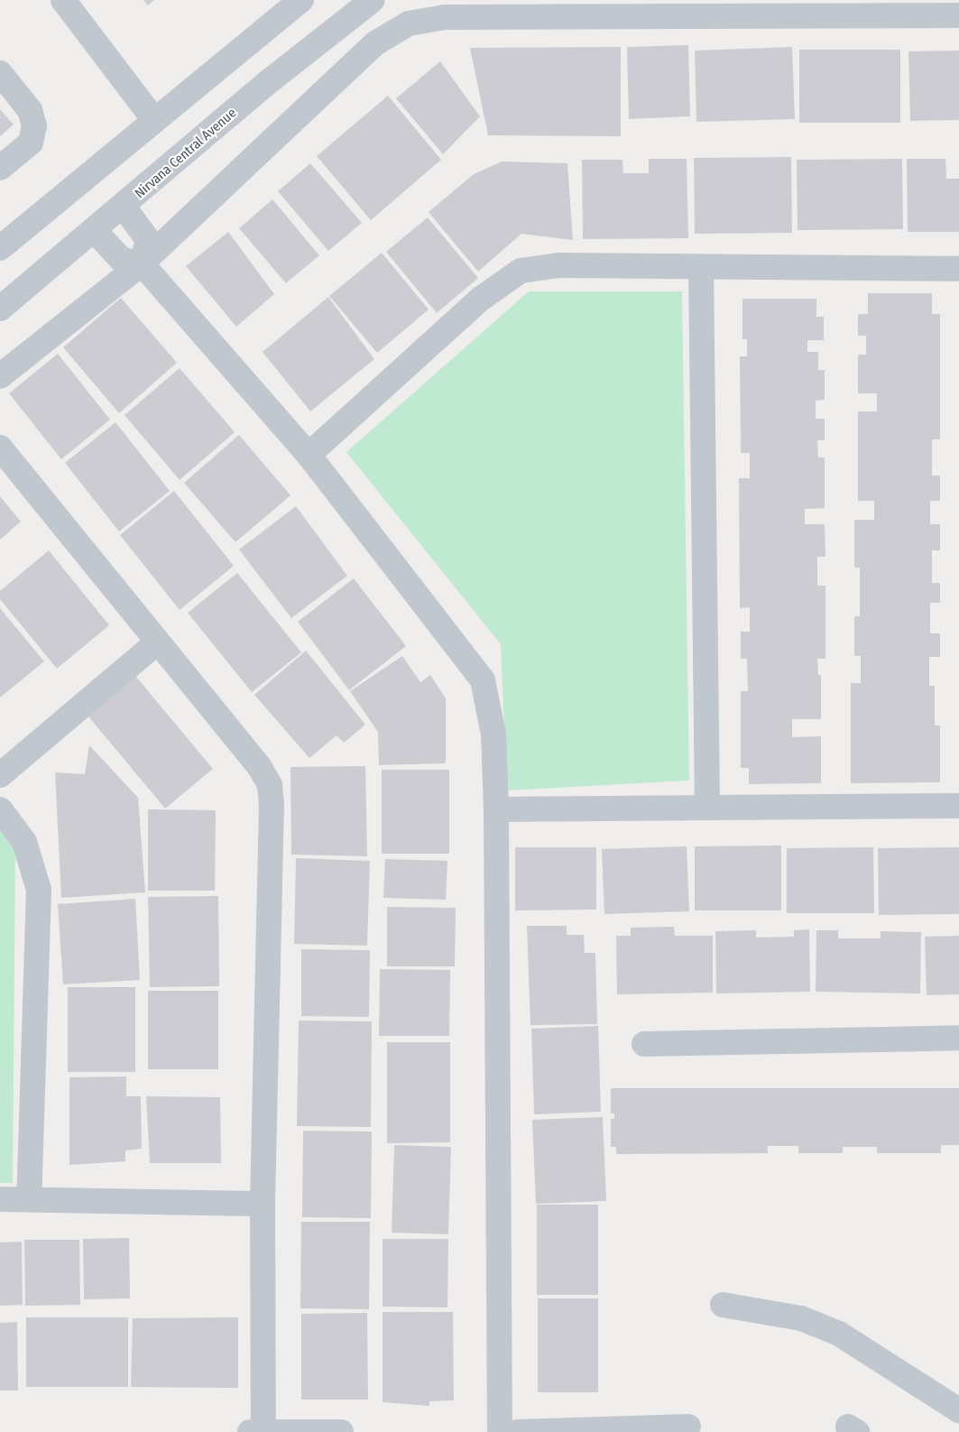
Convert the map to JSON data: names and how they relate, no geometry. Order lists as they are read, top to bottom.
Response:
{
  "streets": {
    "street": ["Nirvana Central Avenue"]
  }
}
